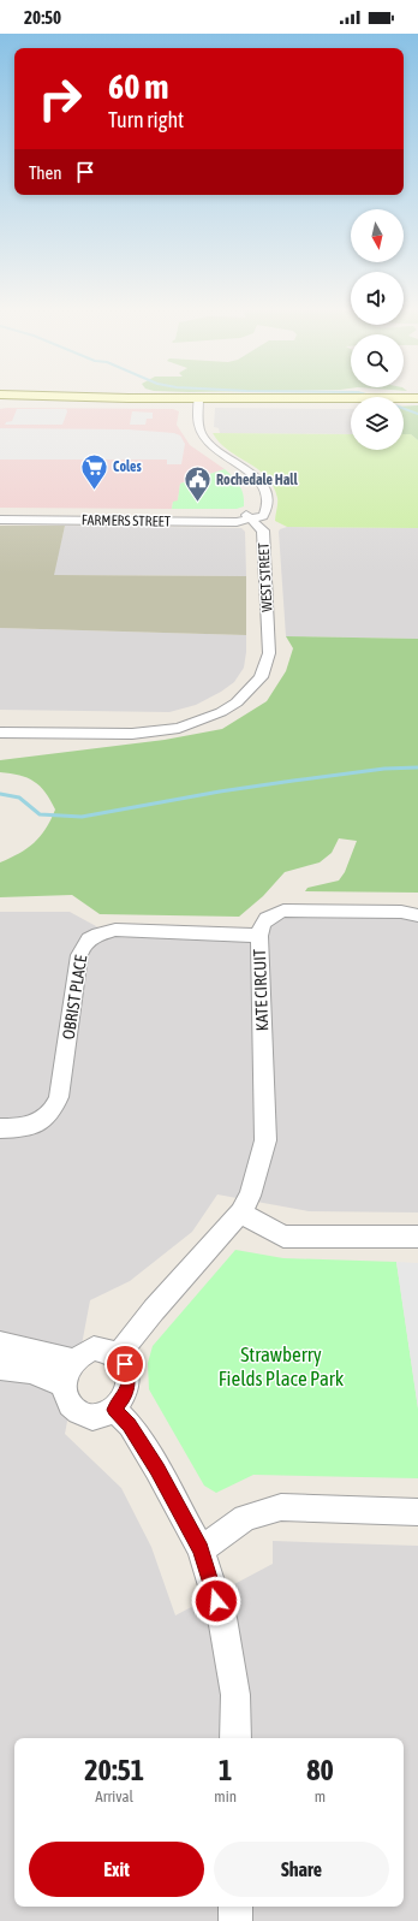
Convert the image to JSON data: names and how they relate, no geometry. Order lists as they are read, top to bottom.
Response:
{
  "streets": {
    "street": [
      "FARMERS STREET",
      "WEST STREET",
      "KATE CIRCUIT",
      "OBRIST PLACE"
    ]
  },
  "crossings": [
    ["FARMERS STREET", "WEST STREET"],
    ["KATE CIRCUIT", "OBRIST PLACE"]
  ],
  "parks": ["Strawberry Fields Place Park"],
  "places": {
    "supermarket": ["Coles"],
    "public building": ["Rochedale Hall"]
  },
  "north": "bottom",
  "page": {
    "status": "20:50",
    "turn": ["60 m", "Turn right"],
    "then": "Then",
    "eta": [
      "20:51",
      "Arrival",
      "1",
      "min",
      "80",
      "m"
    ],
    "buttons": ["Exit", "Share"]
  }
}
